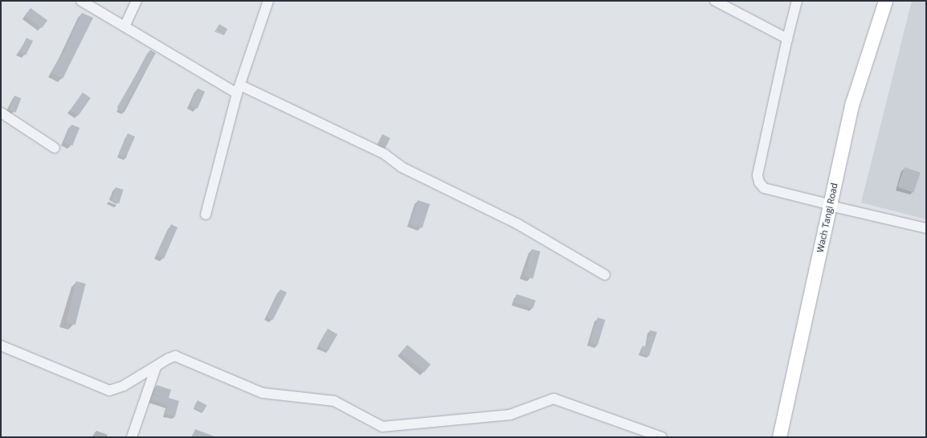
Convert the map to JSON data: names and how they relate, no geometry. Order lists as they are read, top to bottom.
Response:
{
  "streets": {
    "main road": ["Wach Tangi Road"]
  }
}
